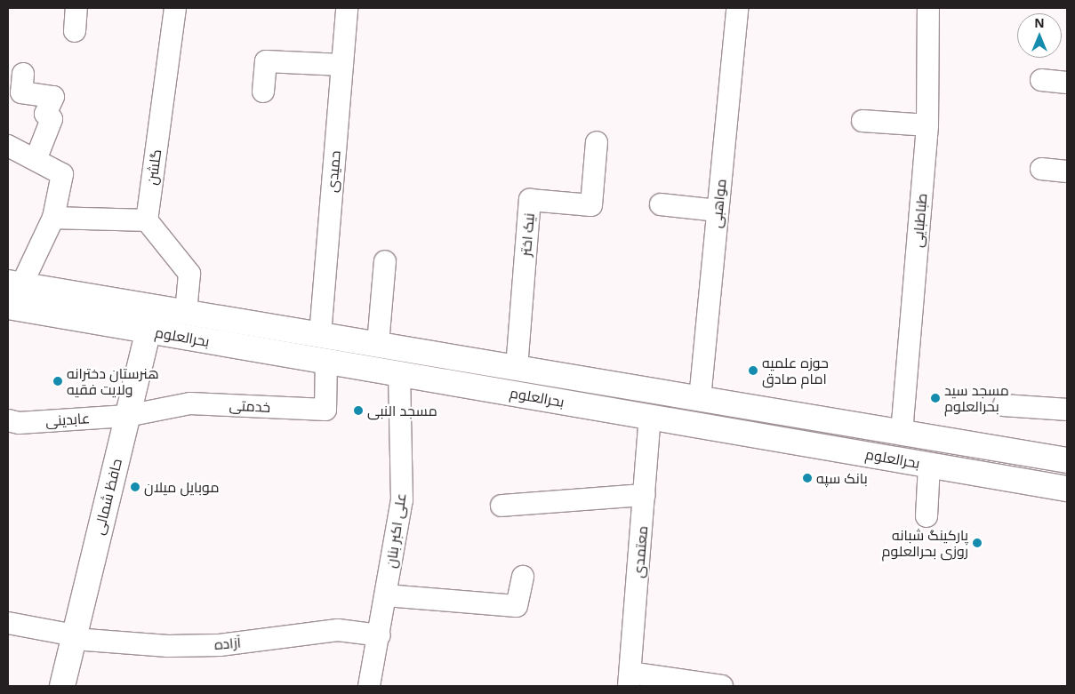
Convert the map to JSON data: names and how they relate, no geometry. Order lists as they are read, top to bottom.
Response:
{
  "streets": {
    "main road": ["بحرالعلوم", "حافظ شمالی"],
    "street": [
      "گلشن",
      "حمیدی",
      "مواهبی",
      "طباطبایی",
      "نیک اختر",
      "خدمتی",
      "عابدینی",
      "علی اکبر بنان",
      "معتمدی",
      "آزاده"
    ]
  },
  "crossings": [
    ["حمیدی", "بحرالعلوم"],
    ["مواهبی", "بحرالعلوم"],
    ["طباطبایی", "بحرالعلوم"],
    ["نیک اختر", "بحرالعلوم"],
    ["بحرالعلوم", "خدمتی"],
    ["بحرالعلوم", "حافظ شمالی"],
    ["بحرالعلوم", "علی اکبر بنان"],
    ["بحرالعلوم", "معتمدی"],
    ["خدمتی", "عابدینی"],
    ["خدمتی", "حافظ شمالی"],
    ["عابدینی", "حافظ شمالی"],
    ["حافظ شمالی", "آزاده"],
    ["علی اکبر بنان", "آزاده"]
  ],
  "places": [
    "حوزه علمیه امام صادق",
    "هنرستان دخترانه ولایت فقیه",
    "مسجد سید بحرالعلوم",
    "مسجد النبی",
    "بانک سپه",
    "موبایل میلان",
    "پارکینگ شبانه روزی بحرالعلوم"
  ],
  "north": "top"
}
